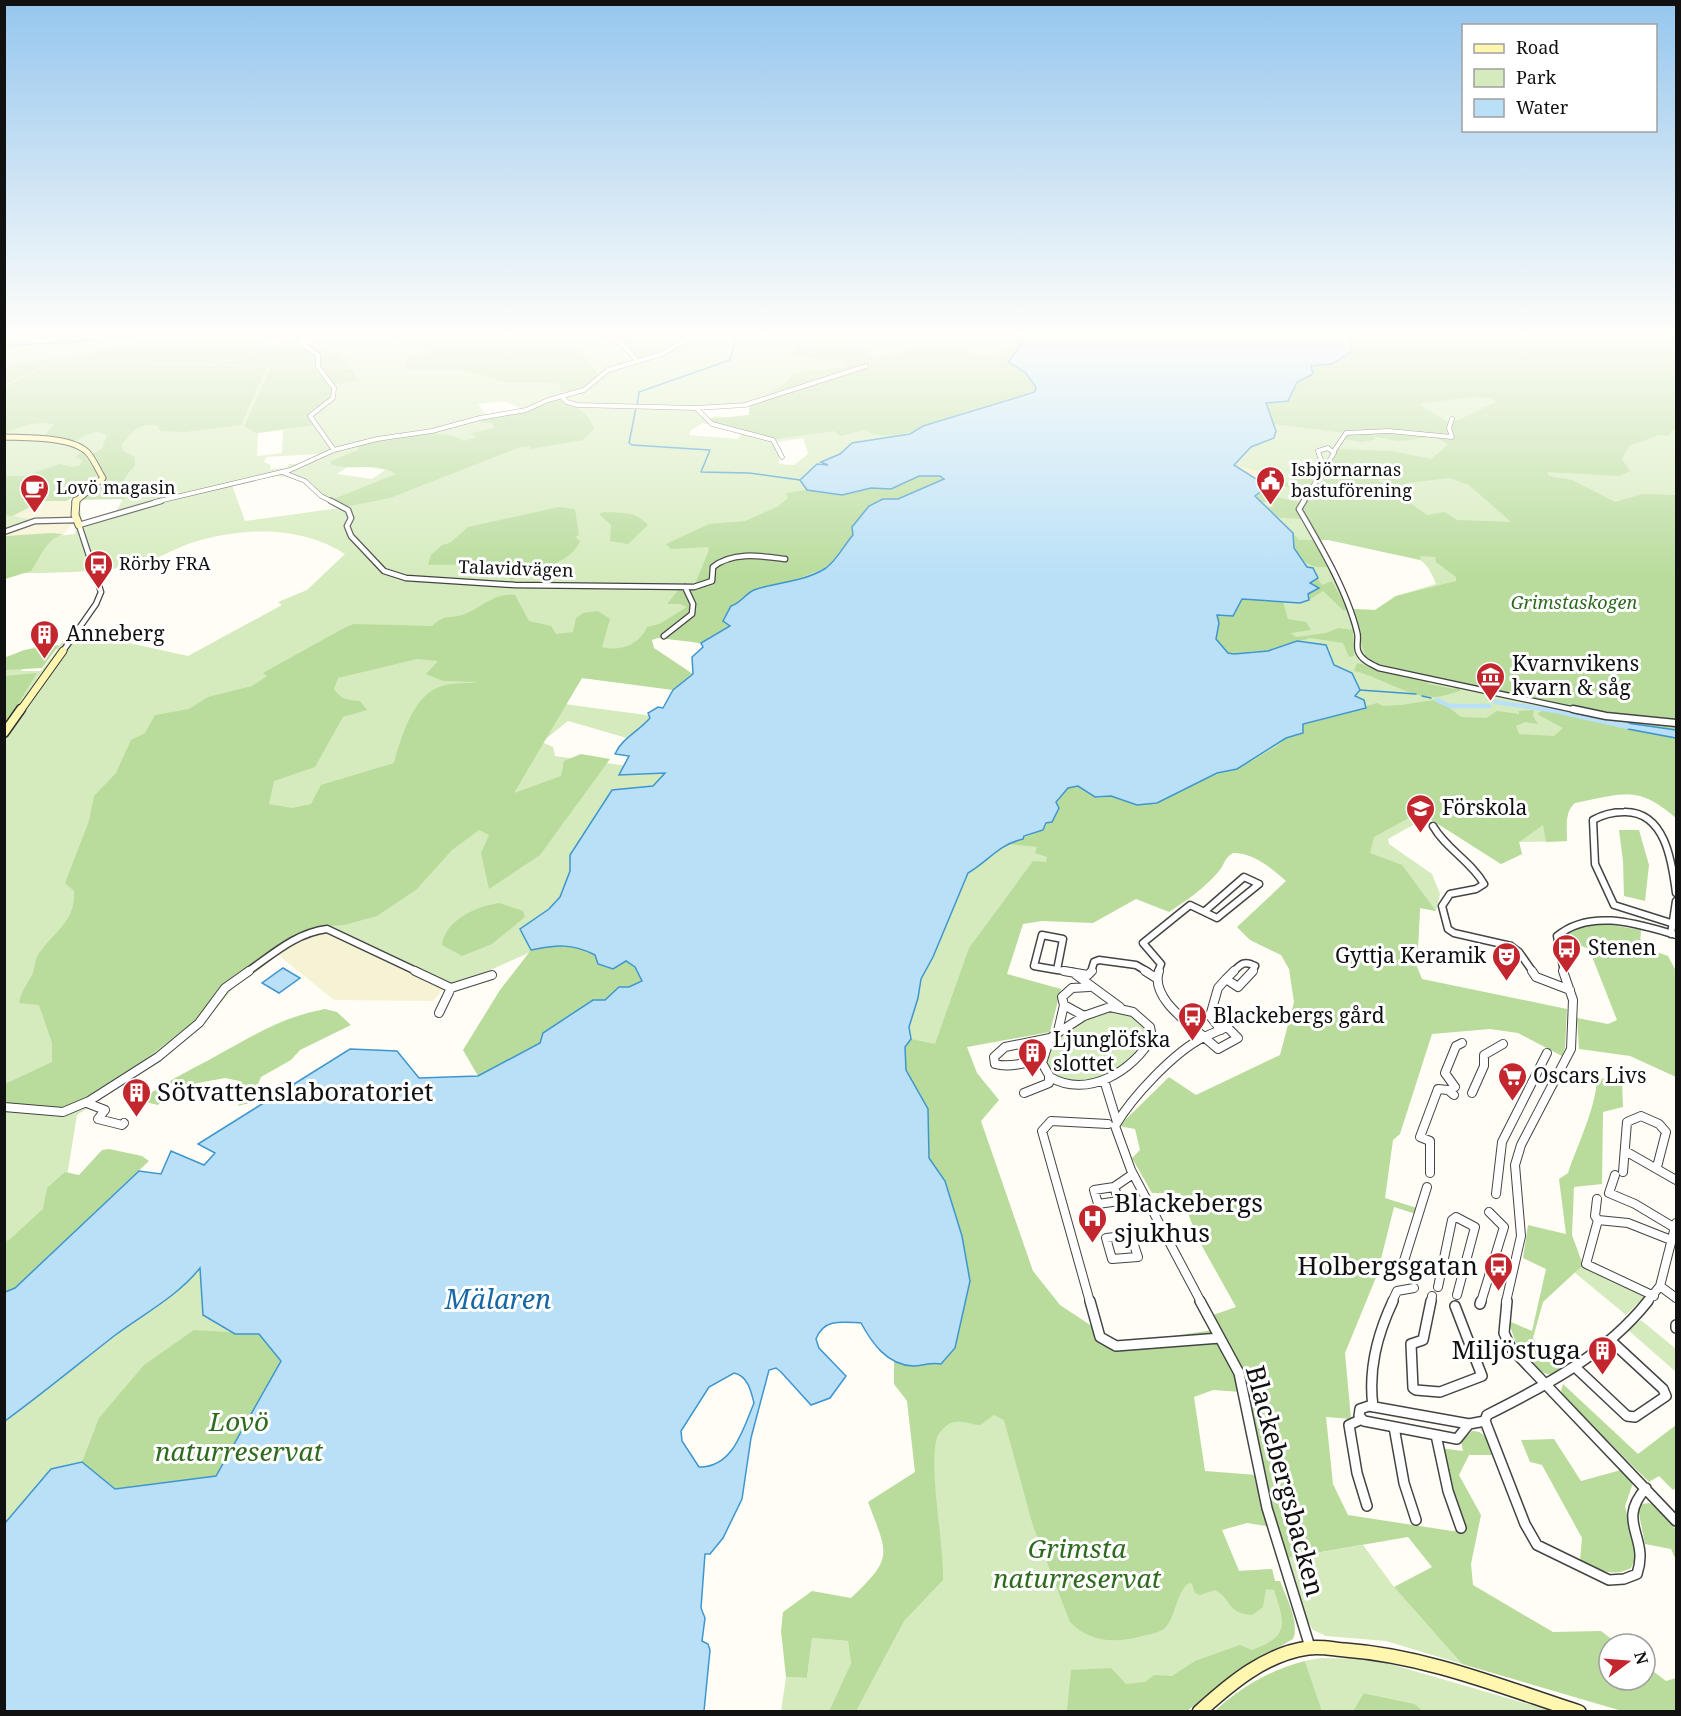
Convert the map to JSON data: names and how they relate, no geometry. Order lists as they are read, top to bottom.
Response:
{
  "streets": {
    "street": ["Talavidvägen", "Blackebergsbacken"]
  },
  "water": ["Mälaren"],
  "parks": ["Grimstaskogen", "Lovö naturreservat", "Grimsta naturreservat"],
  "places": {
    "public building": ["Isbjörnarnas bastuförening"],
    "cafe": ["Lovö magasin"],
    "bus stop": [
      "Rörby FRA",
      "Stenen",
      "Blackebergs gård",
      "Holbergsgatan"
    ],
    "building": [
      "Anneberg",
      "Ljunglöfska slottet",
      "Sötvattenslaboratoriet",
      "Miljöstuga"
    ],
    "museum": ["Kvarnvikens kvarn & såg"],
    "school or university": ["Förskola"],
    "theatre": ["Gyttja Keramik"],
    "supermarket": ["Oscars Livs"],
    "hospital": ["Blackebergs sjukhus"]
  },
  "legend": ["Road", "Park", "Water"],
  "north": "right"
}
